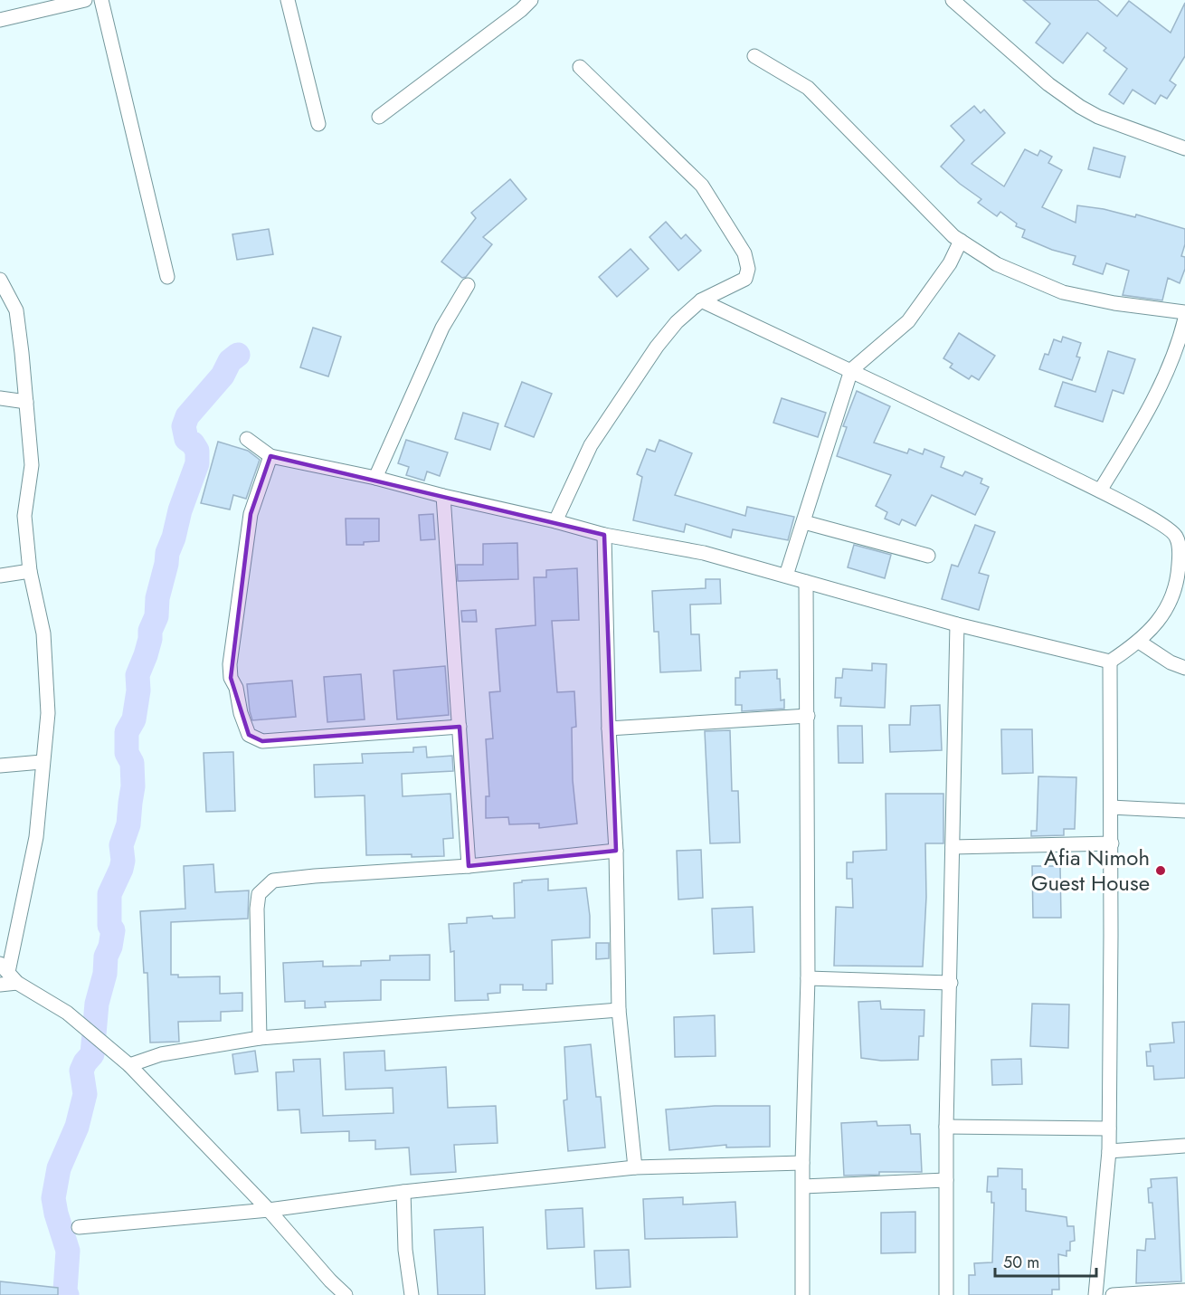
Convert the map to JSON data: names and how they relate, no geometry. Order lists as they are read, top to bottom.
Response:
{
  "places": ["Afia Nimoh Guest House"],
  "scale_bar": "50 m"
}
